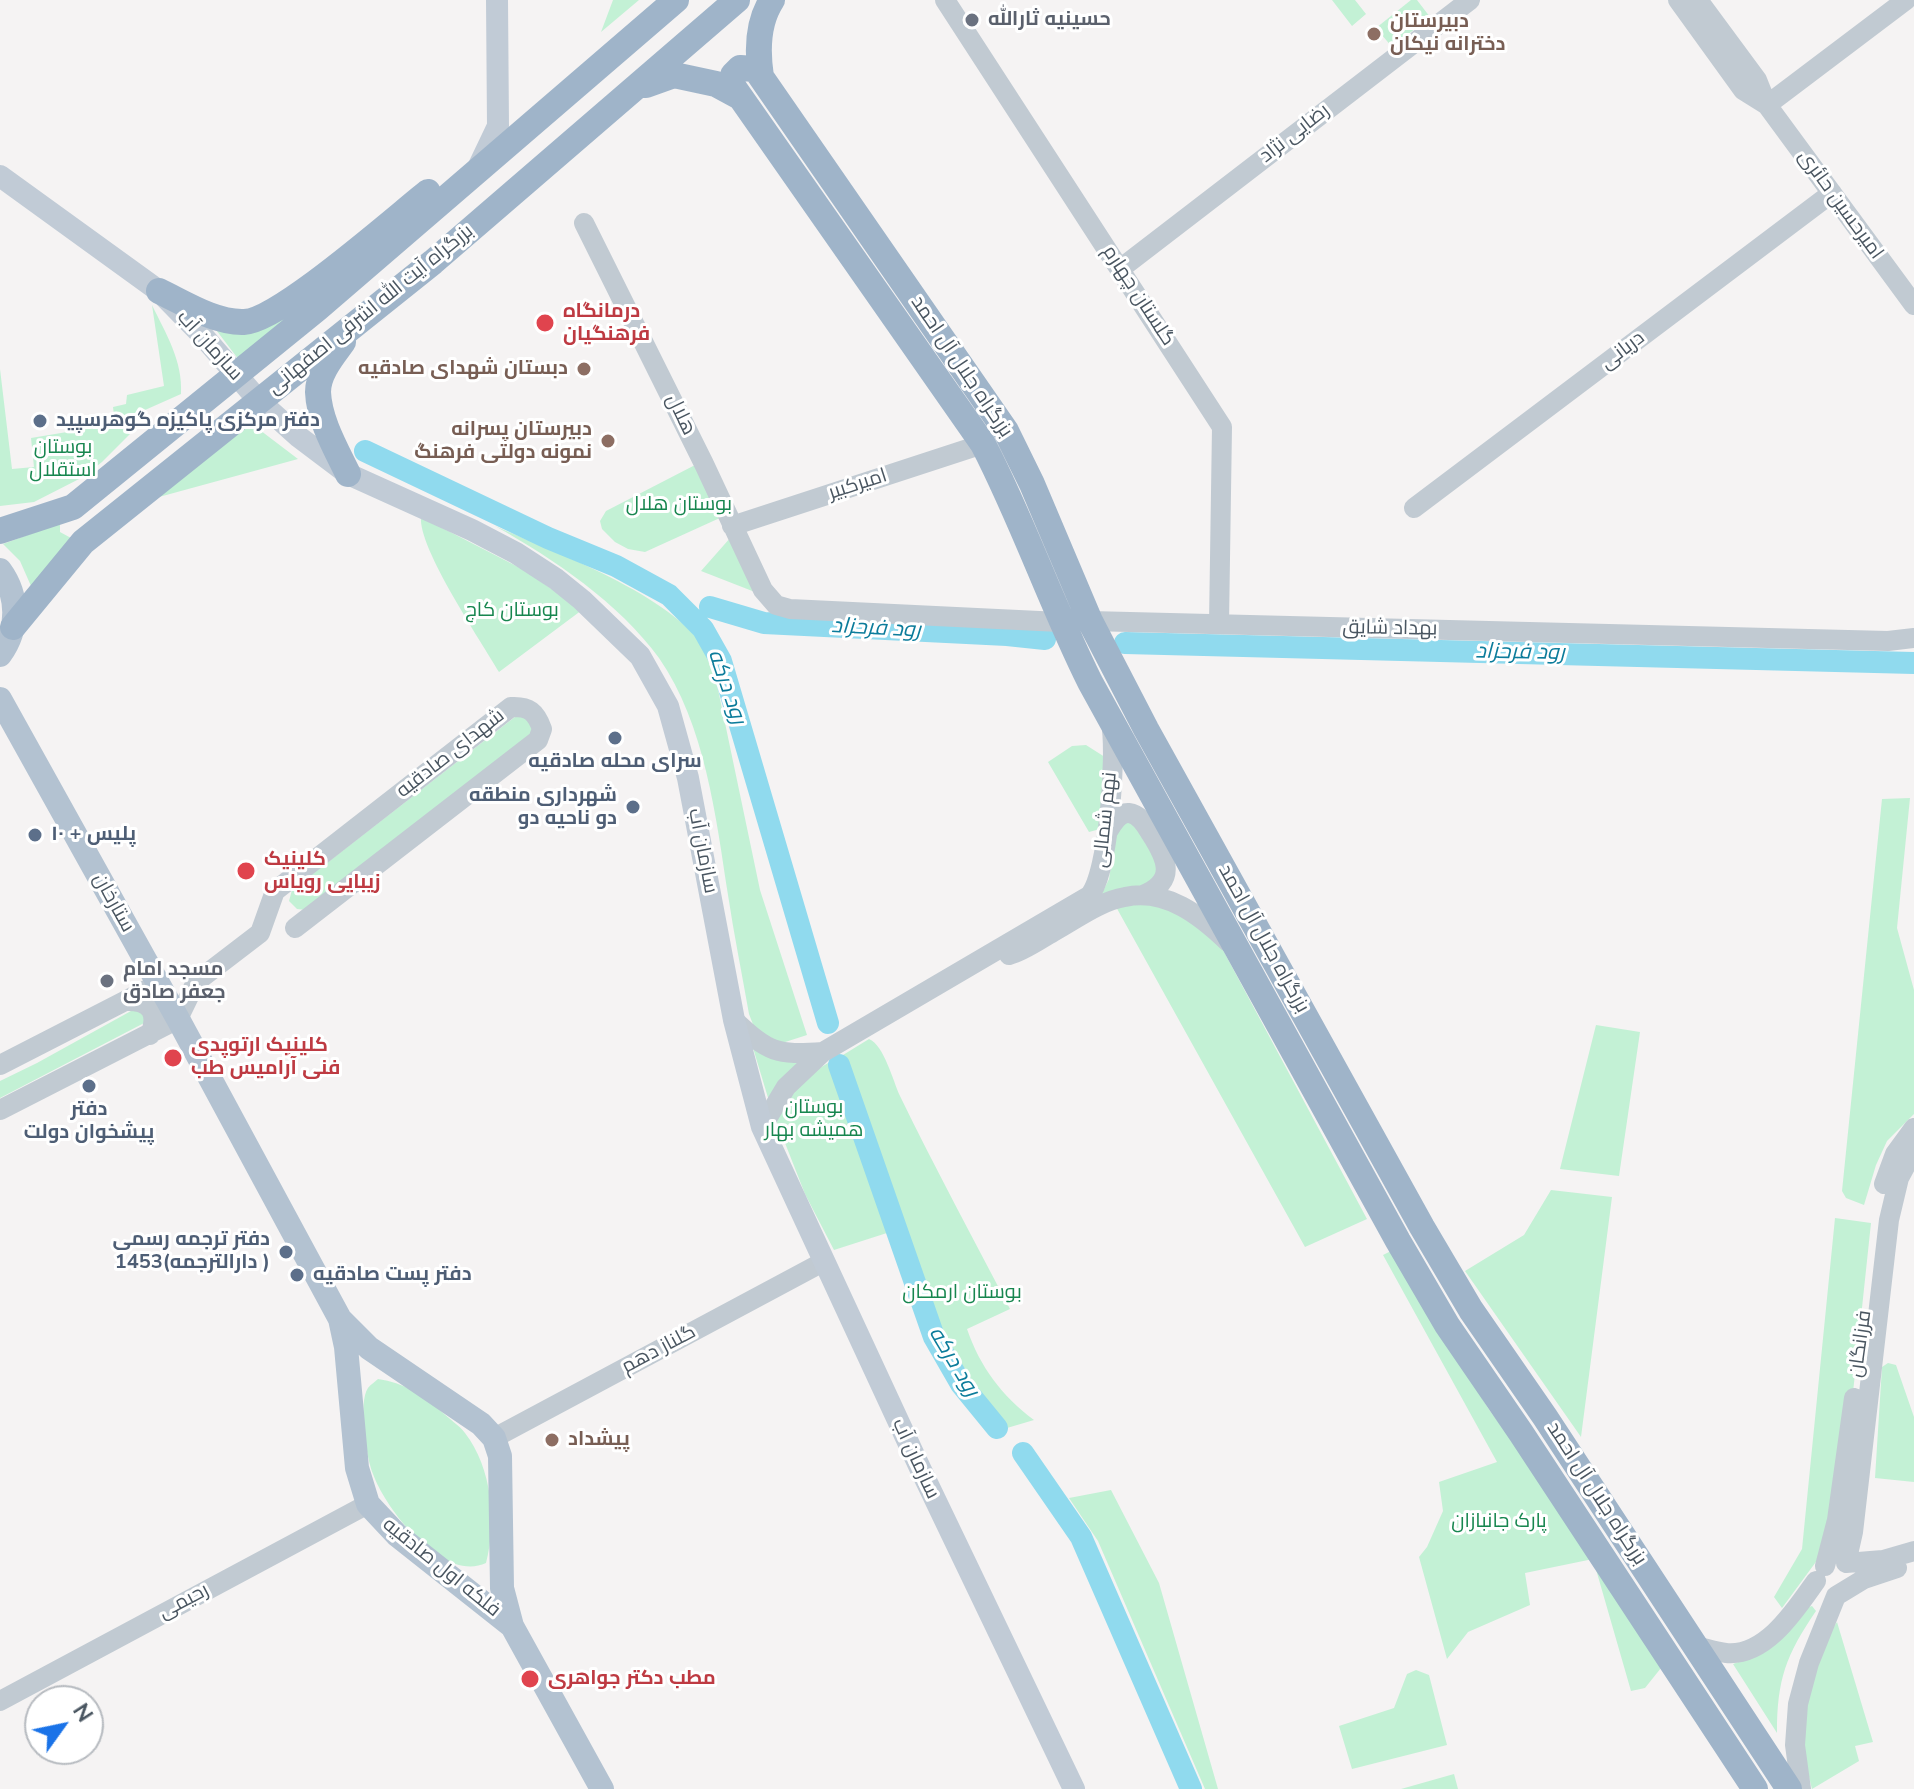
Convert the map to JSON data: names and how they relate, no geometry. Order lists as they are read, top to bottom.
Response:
{
  "streets": {
    "highway": ["بزرگراه آیت الله اشرفی اصفهانی", "بزرگراه جلال آل احمد"],
    "main road": ["سازمان آب", "ستارخان", "فلکه اول صادقیه"],
    "street": [
      "رضایی نژاد",
      "امیرحسین حائری",
      "گلستان چهارم",
      "دریانی",
      "هلال",
      "امیرکبیر",
      "بهداد شایق",
      "شهدای صادقیه",
      "نهم شمالی",
      "فرزانگان",
      "گلناز دهم",
      "رحیمی"
    ]
  },
  "crossings": [
    ["رضایی نژاد", "گلستان چهارم"],
    ["امیرحسین حائری", "دریانی"],
    ["گلستان چهارم", "بهداد شایق"],
    ["بزرگراه آیت الله اشرفی اصفهانی", "سازمان آب"],
    ["سازمان آب", "نهم شمالی"],
    ["سازمان آب", "گلناز دهم"],
    ["بزرگراه جلال آل احمد", "هلال"],
    ["بزرگراه جلال آل احمد", "امیرکبیر"],
    ["بزرگراه جلال آل احمد", "بهداد شایق"],
    ["بزرگراه جلال آل احمد", "نهم شمالی"],
    ["بزرگراه جلال آل احمد", "فرزانگان"],
    ["هلال", "امیرکبیر"],
    ["شهدای صادقیه", "ستارخان"],
    ["ستارخان", "فلکه اول صادقیه"],
    ["گلناز دهم", "فلکه اول صادقیه"],
    ["فلکه اول صادقیه", "رحیمی"]
  ],
  "water": ["رود فرحزاد", "رود درکه"],
  "parks": [
    "بوستان استقلال",
    "بوستان هلال",
    "بوستان کاج",
    "بوستان همیشه بهار",
    "بوستان ارمکان",
    "پارک جانبازان"
  ],
  "places": [
    "حسینیه ثارالله",
    "دبیرستان دخترانه نیکان",
    "درمانگاه فرهنگیان",
    "دبستان شهدای صادقیه",
    "دفتر مرکزی پاکیزه گوهرسپید",
    "دبيرستان پسرانه نمونه دولتی فرهنگ",
    "سرای محله صادقیه",
    "شهرداری منطقه دو ناحیه دو",
    "پلیس + ۱۰",
    "کلینیک زیبایی رویاس",
    "مسجد امام جعفر صادق",
    "کلینیک ارتوپدی فنی آرامیس طب",
    "دفتر پیشخوان دولت",
    "دفتر ترجمه رسمی 1453(دارالترجمه )",
    "دفتر پست صادقیه",
    "پیشداد",
    "مطب دکتر جواهری"
  ],
  "north": "top right"
}
